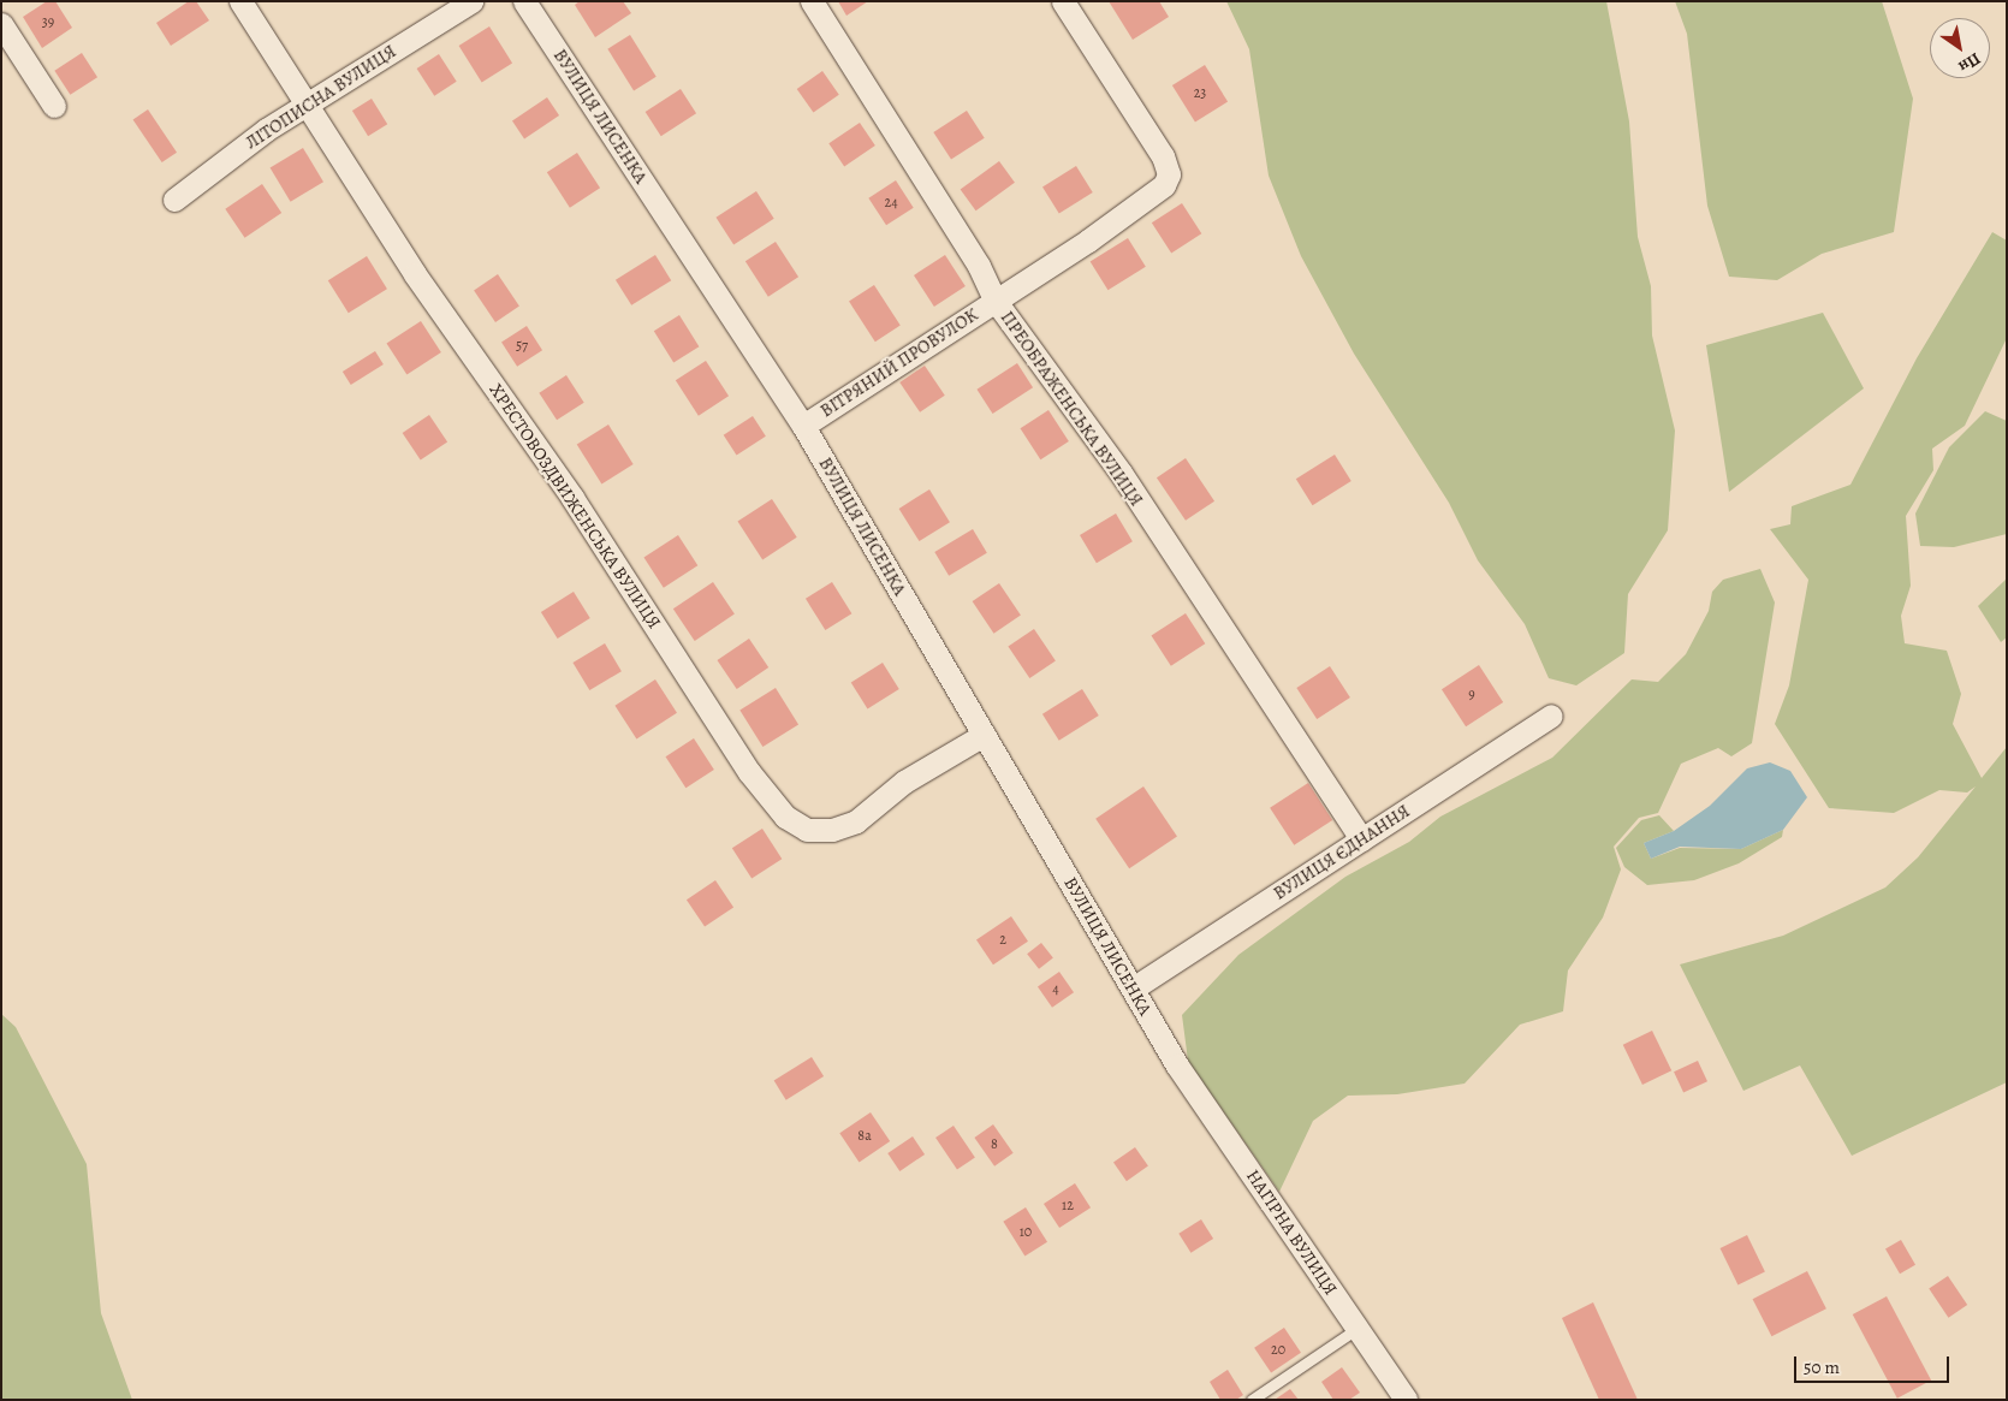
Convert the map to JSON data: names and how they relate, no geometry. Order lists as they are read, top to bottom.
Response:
{
  "streets": {
    "street": [
      "ЛІТОПИСНА ВУЛИЦЯ",
      "ВУЛИЦЯ ЛИСЕНКА",
      "ВІТРЯНИЙ ПРОВУЛОК",
      "ПРЕОБРАЖЕНСЬКА ВУЛИЦЯ",
      "ХРЕСТОВОЗДВИЖЕНСЬКА ВУЛИЦЯ",
      "ВУЛИЦЯ ЄДНАННЯ",
      "НАГІРНА ВУЛИЦЯ"
    ]
  },
  "crossings": [
    ["ЛІТОПИСНА ВУЛИЦЯ", "ХРЕСТОВОЗДВИЖЕНСЬКА ВУЛИЦЯ"],
    ["ВУЛИЦЯ ЛИСЕНКА", "ВІТРЯНИЙ ПРОВУЛОК"],
    ["ВУЛИЦЯ ЛИСЕНКА", "ХРЕСТОВОЗДВИЖЕНСЬКА ВУЛИЦЯ"],
    ["ВУЛИЦЯ ЛИСЕНКА", "ВУЛИЦЯ ЄДНАННЯ"],
    ["ВУЛИЦЯ ЛИСЕНКА", "НАГІРНА ВУЛИЦЯ"],
    ["ВІТРЯНИЙ ПРОВУЛОК", "ПРЕОБРАЖЕНСЬКА ВУЛИЦЯ"],
    ["ПРЕОБРАЖЕНСЬКА ВУЛИЦЯ", "ВУЛИЦЯ ЄДНАННЯ"]
  ],
  "house_numbers": [
    "39",
    "23",
    "24",
    "57",
    "9",
    "2",
    "4",
    "8а",
    "8",
    "12",
    "10",
    "20"
  ],
  "scale_bar": "50 m",
  "north": "bottom right"
}
